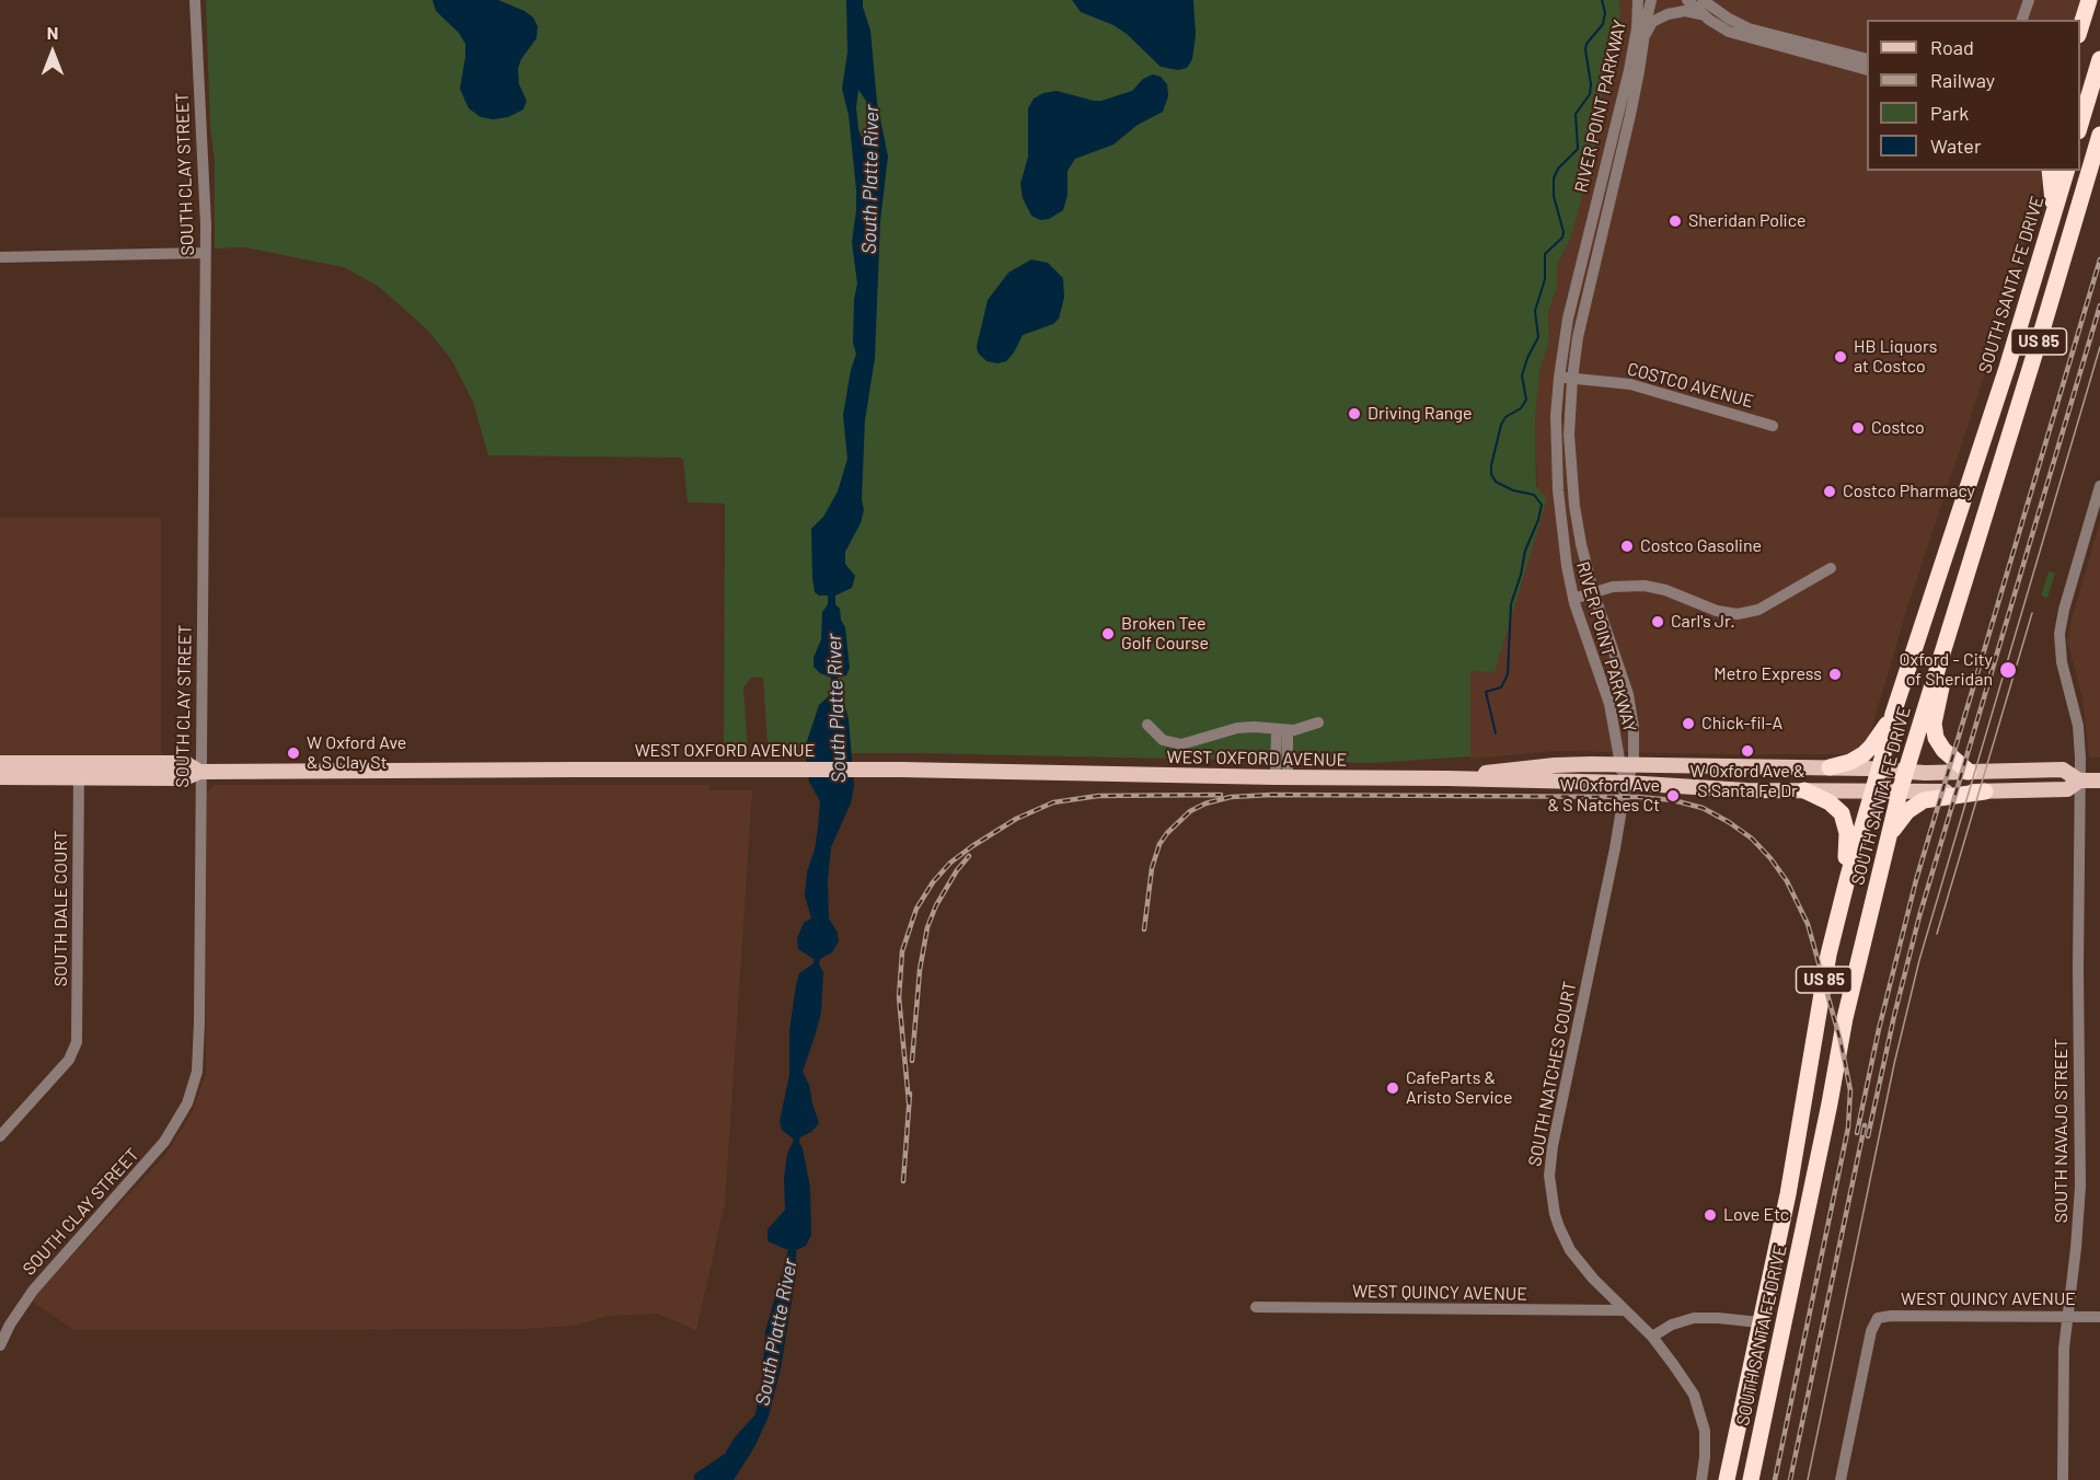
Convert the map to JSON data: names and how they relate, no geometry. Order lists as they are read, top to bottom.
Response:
{
  "streets": {
    "highway": ["SOUTH SANTA FE DRIVE", "US 85"],
    "main road": ["WEST OXFORD AVENUE"],
    "street": [
      "RIVER POINT PARKWAY",
      "SOUTH CLAY STREET",
      "COSTCO AVENUE",
      "SOUTH DALE COURT",
      "SOUTH NATCHES COURT",
      "SOUTH NAVAJO STREET",
      "WEST QUINCY AVENUE"
    ]
  },
  "crossings": [
    ["RIVER POINT PARKWAY", "COSTCO AVENUE"],
    ["RIVER POINT PARKWAY", "WEST OXFORD AVENUE"],
    ["RIVER POINT PARKWAY", "SOUTH NATCHES COURT"],
    ["SOUTH CLAY STREET", "WEST OXFORD AVENUE"],
    ["SOUTH SANTA FE DRIVE", "WEST OXFORD AVENUE"],
    ["WEST OXFORD AVENUE", "SOUTH DALE COURT"],
    ["WEST OXFORD AVENUE", "SOUTH NATCHES COURT"],
    ["WEST OXFORD AVENUE", "SOUTH NAVAJO STREET"],
    ["SOUTH NATCHES COURT", "WEST QUINCY AVENUE"],
    ["SOUTH NAVAJO STREET", "WEST QUINCY AVENUE"]
  ],
  "water": ["South Platte River"],
  "places": [
    "Sheridan Police",
    "HB Liquors at Costco",
    "Driving Range",
    "Costco",
    "Costco Pharmacy",
    "Costco Gasoline",
    "Carl's Jr.",
    "Broken Tee Golf Course",
    "Oxford - City of Sheridan",
    "Metro Express",
    "Chick-fil-A",
    "W Oxford Ave & S Santa Fe Dr",
    "W Oxford Ave & S Clay St",
    "W Oxford Ave & S Natches Ct",
    "CafeParts & Aristo Service",
    "Love Etc"
  ],
  "legend": [
    "Road",
    "Railway",
    "Park",
    "Water"
  ],
  "north": "top"
}
